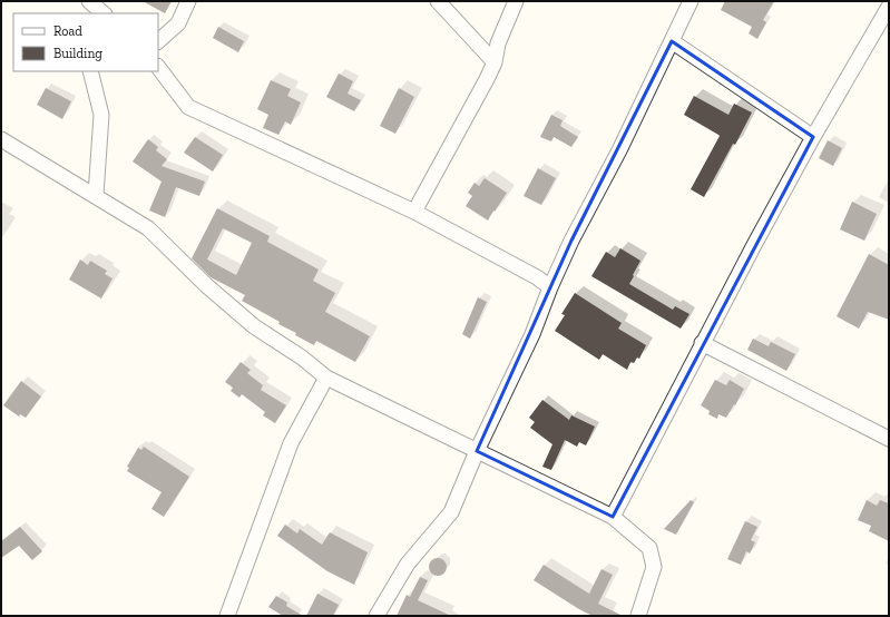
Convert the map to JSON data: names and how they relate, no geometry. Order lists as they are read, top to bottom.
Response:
{
  "legend": ["Road", "Building"]
}
